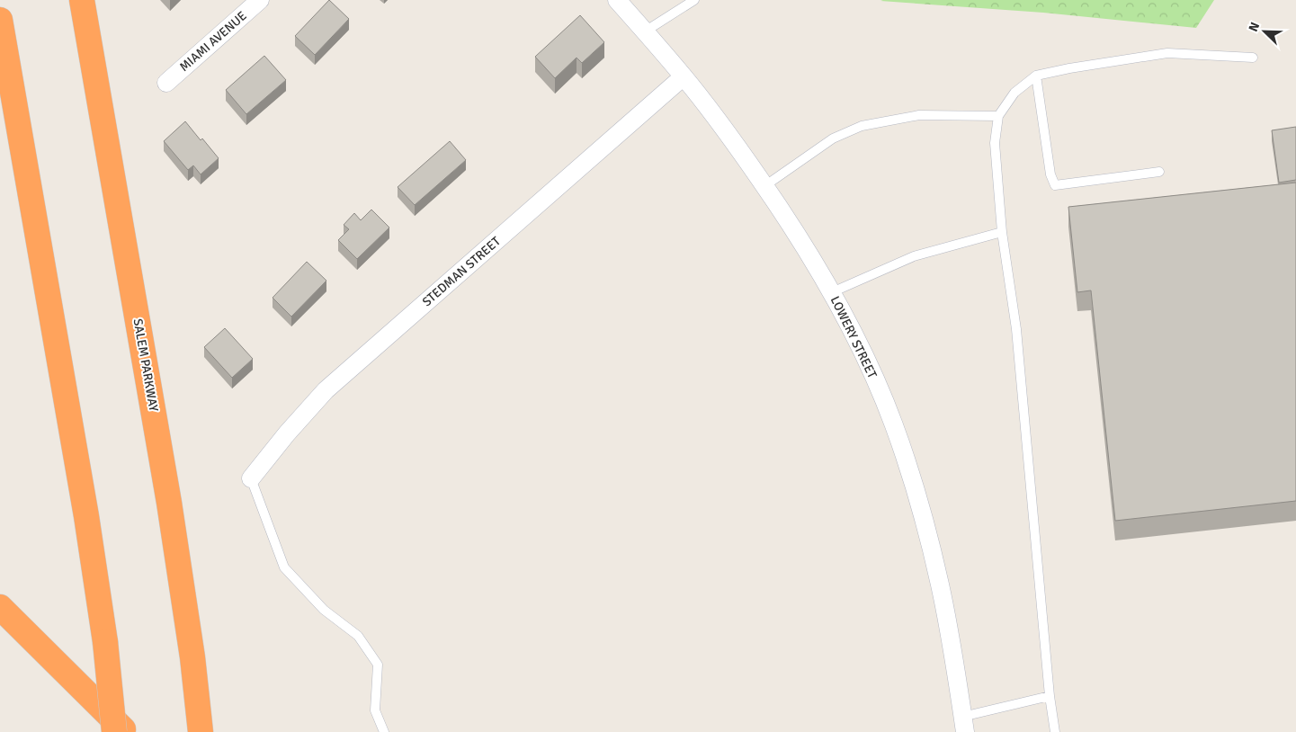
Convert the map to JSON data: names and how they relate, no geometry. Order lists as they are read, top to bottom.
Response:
{
  "streets": {
    "highway": ["SALEM PARKWAY"],
    "street": ["MIAMI AVENUE", "STEDMAN STREET", "LOWERY STREET"]
  },
  "crossings": [
    ["STEDMAN STREET", "LOWERY STREET"]
  ],
  "north": "top left"
}
